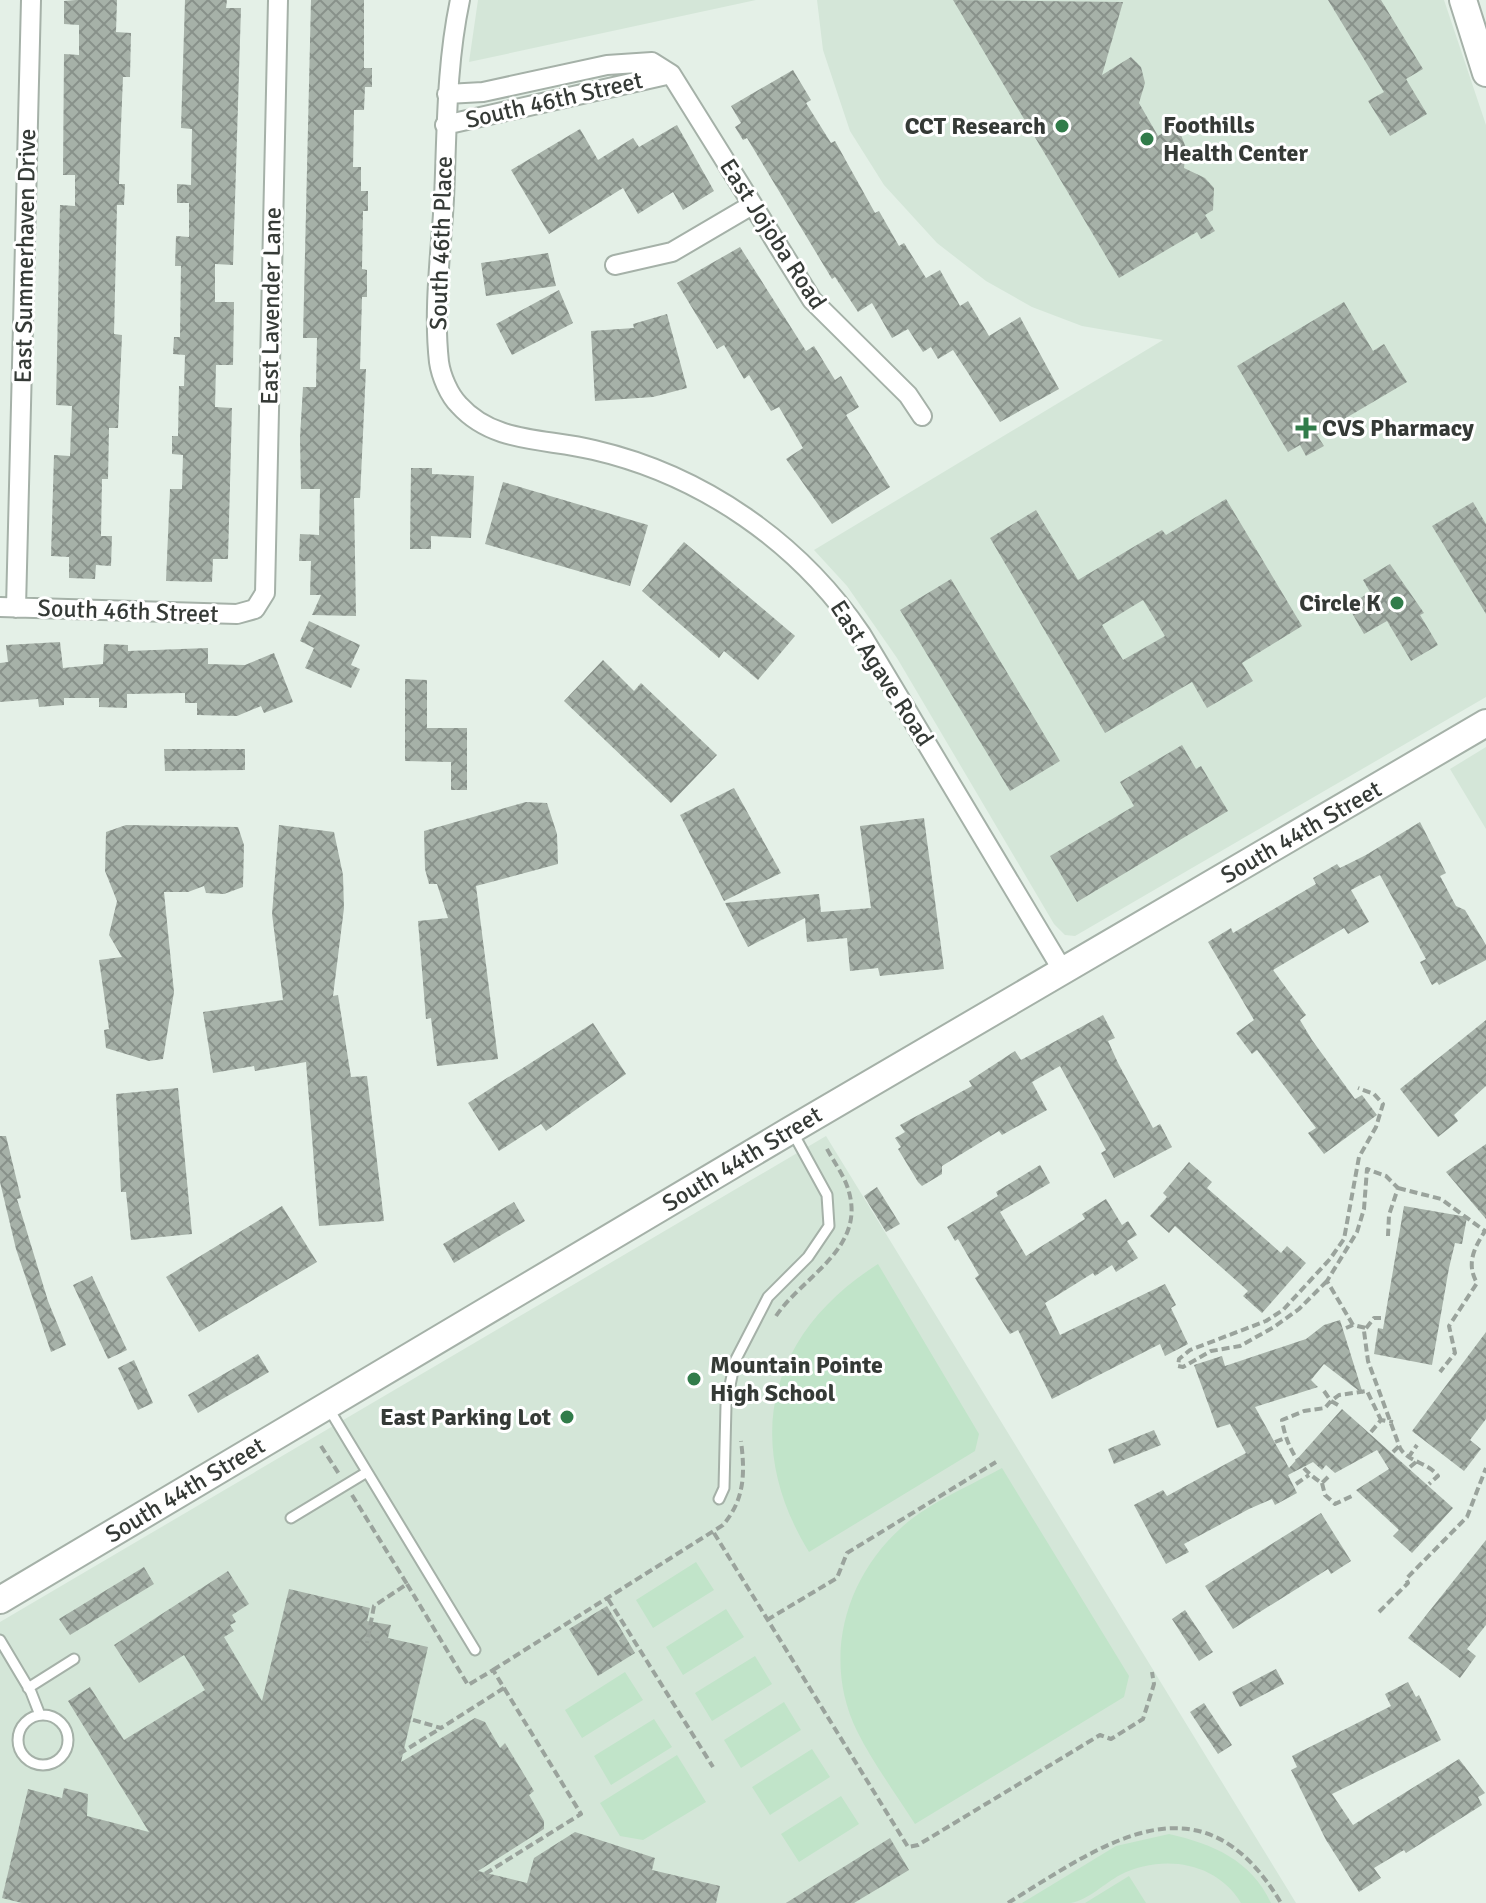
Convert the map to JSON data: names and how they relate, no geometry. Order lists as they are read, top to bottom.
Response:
{
  "streets": {
    "street": [
      "South 46th Street",
      "East Jojoba Road",
      "South 46th Place",
      "East Summerhaven Drive",
      "East Lavender Lane",
      "East Agave Road",
      "South 44th Street"
    ]
  },
  "crossings": [
    ["South 46th Street", "East Jojoba Road"],
    ["South 46th Street", "South 46th Place"],
    ["South 46th Street", "East Summerhaven Drive"],
    ["South 46th Street", "East Lavender Lane"],
    ["South 46th Place", "East Agave Road"],
    ["East Agave Road", "South 44th Street"]
  ],
  "places": {
    "other": [
      "CCT Research",
      "Foothills Health Center",
      "Circle K",
      "Mountain Pointe High School",
      "East Parking Lot"
    ],
    "health": ["CVS Pharmacy"]
  }
}
